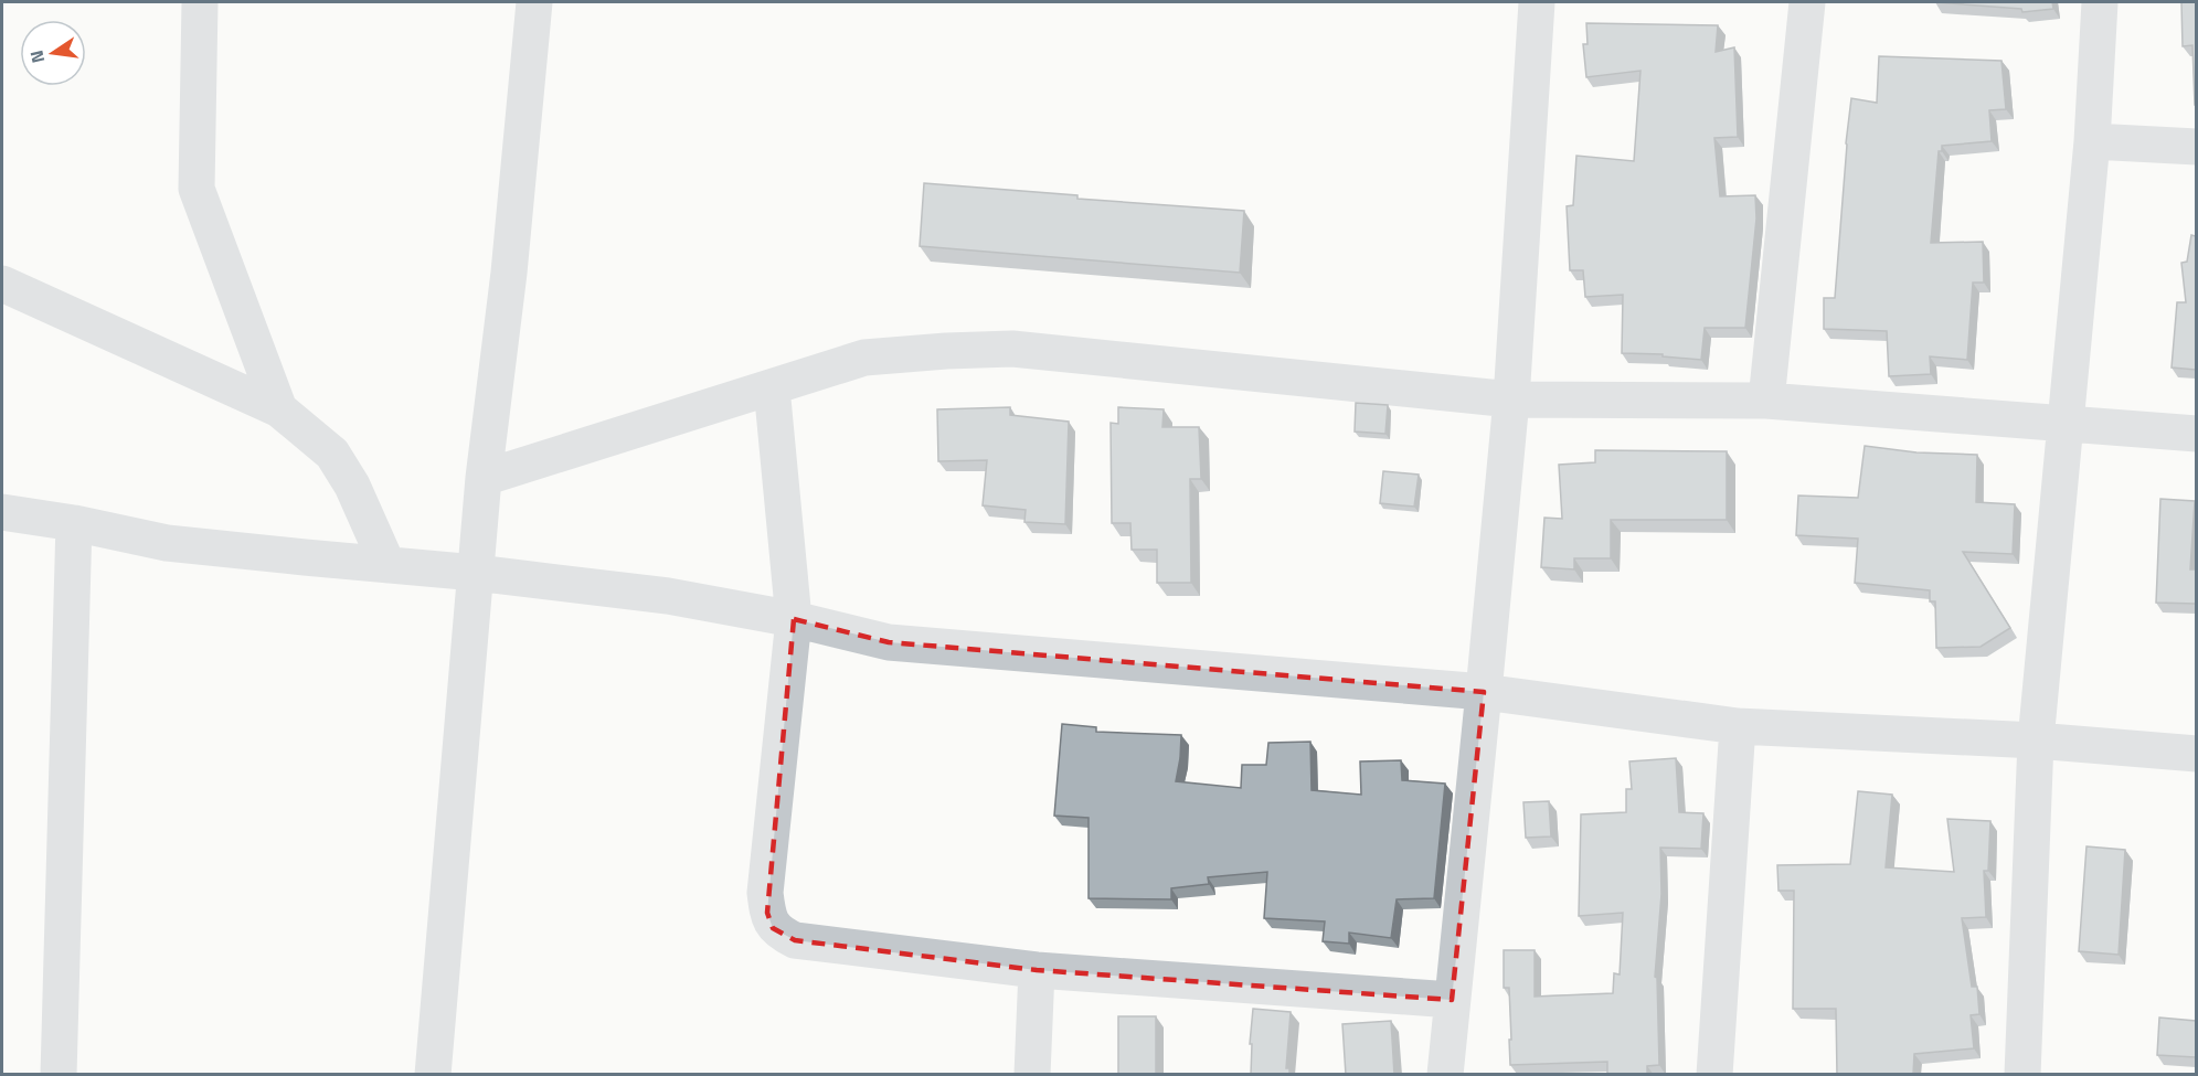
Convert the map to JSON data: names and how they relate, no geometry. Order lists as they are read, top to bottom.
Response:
{
  "north": "left"
}
